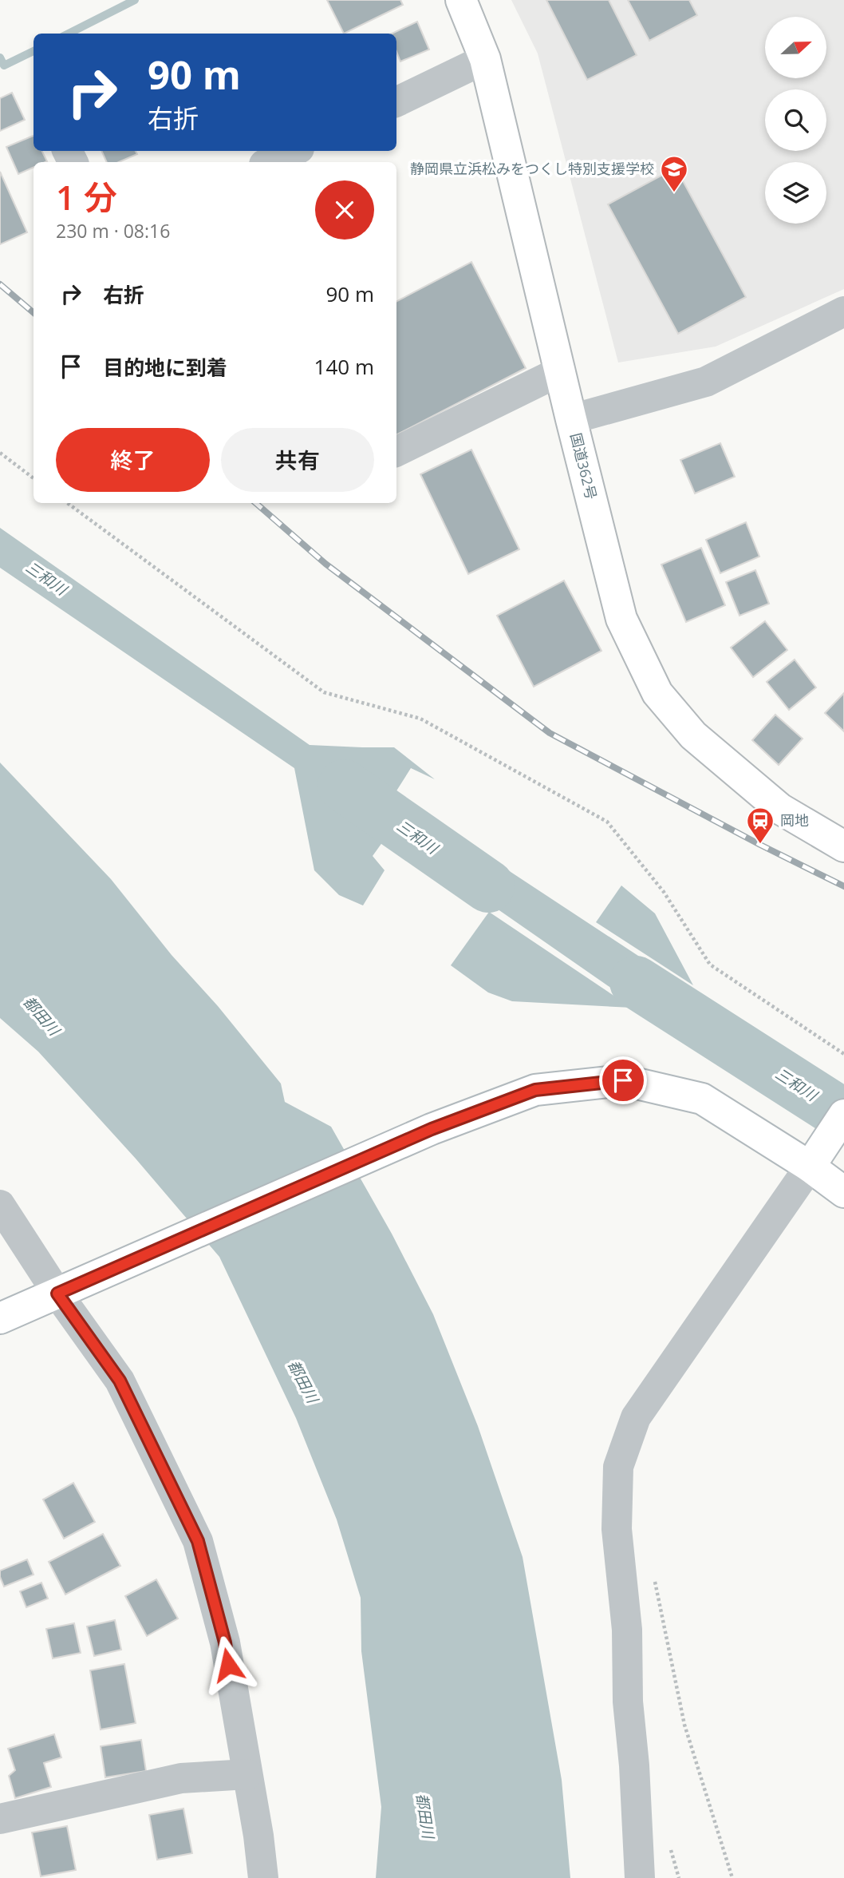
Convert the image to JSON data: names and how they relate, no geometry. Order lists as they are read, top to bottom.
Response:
{
  "streets": {
    "main road": ["国道362号"]
  },
  "water": ["三和川", "都田川"],
  "places": {
    "school or university": ["静岡県立浜松みをつくし特別支援学校"],
    "station": ["岡地"]
  },
  "north": "right",
  "page": {
    "turn": ["90 m", "右折"],
    "heading": ["1 分", "230 m · 08:16"],
    "list": [
      {
        "name": "右折",
        "value": "90 m"
      },
      {
        "name": "目的地に到着",
        "value": "140 m"
      }
    ],
    "buttons": ["終了", "共有"]
  }
}
